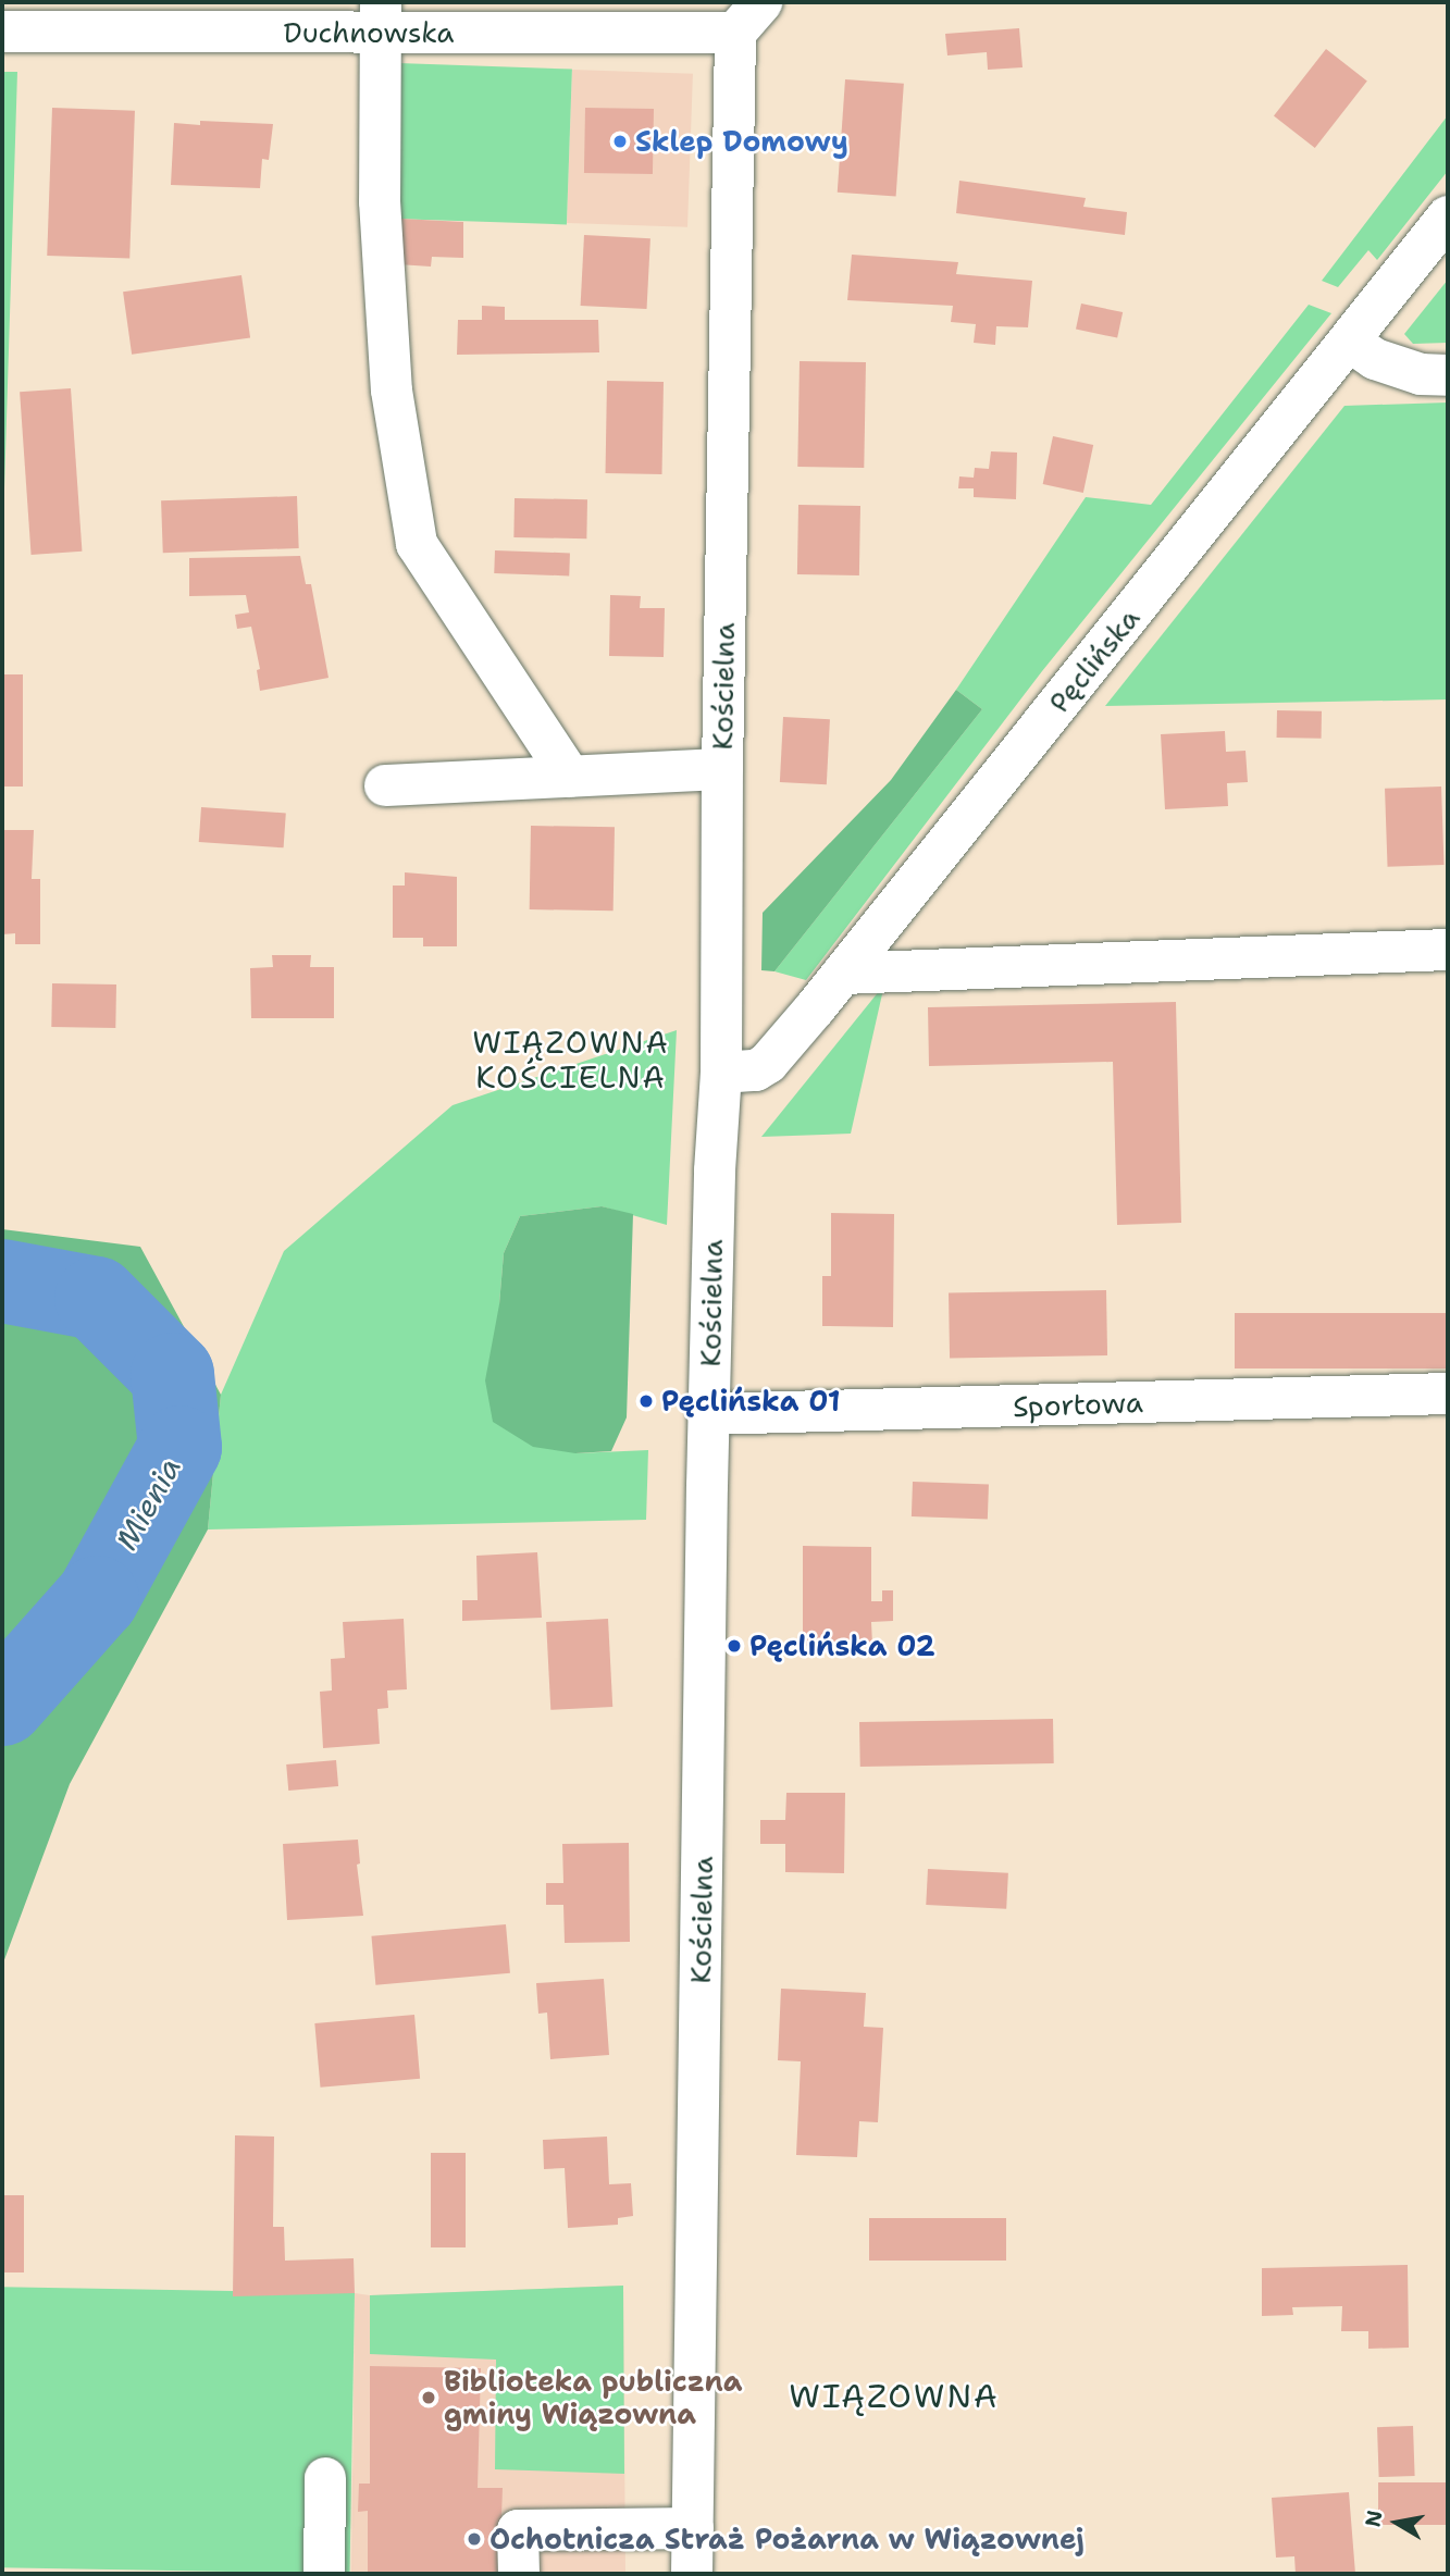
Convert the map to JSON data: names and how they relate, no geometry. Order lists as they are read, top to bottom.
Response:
{
  "streets": {
    "street": [
      "Duchnowska",
      "Pęclińska",
      "Kościelna",
      "Sportowa"
    ]
  },
  "crossings": [
    ["Duchnowska", "Kościelna"],
    ["Pęclińska", "Kościelna"],
    ["Kościelna", "Sportowa"]
  ],
  "districts": ["WIĄZOWNA KOŚCIELNA", "WIĄZOWNA"],
  "water": ["Mienia"],
  "places": [
    "Sklep Domowy",
    "Pęclińska 01",
    "Pęclińska 02",
    "Biblioteka publiczna gminy Wiązowna",
    "Ochotnicza Straż Pożarna w Wiązownej"
  ],
  "north": "left"
}
